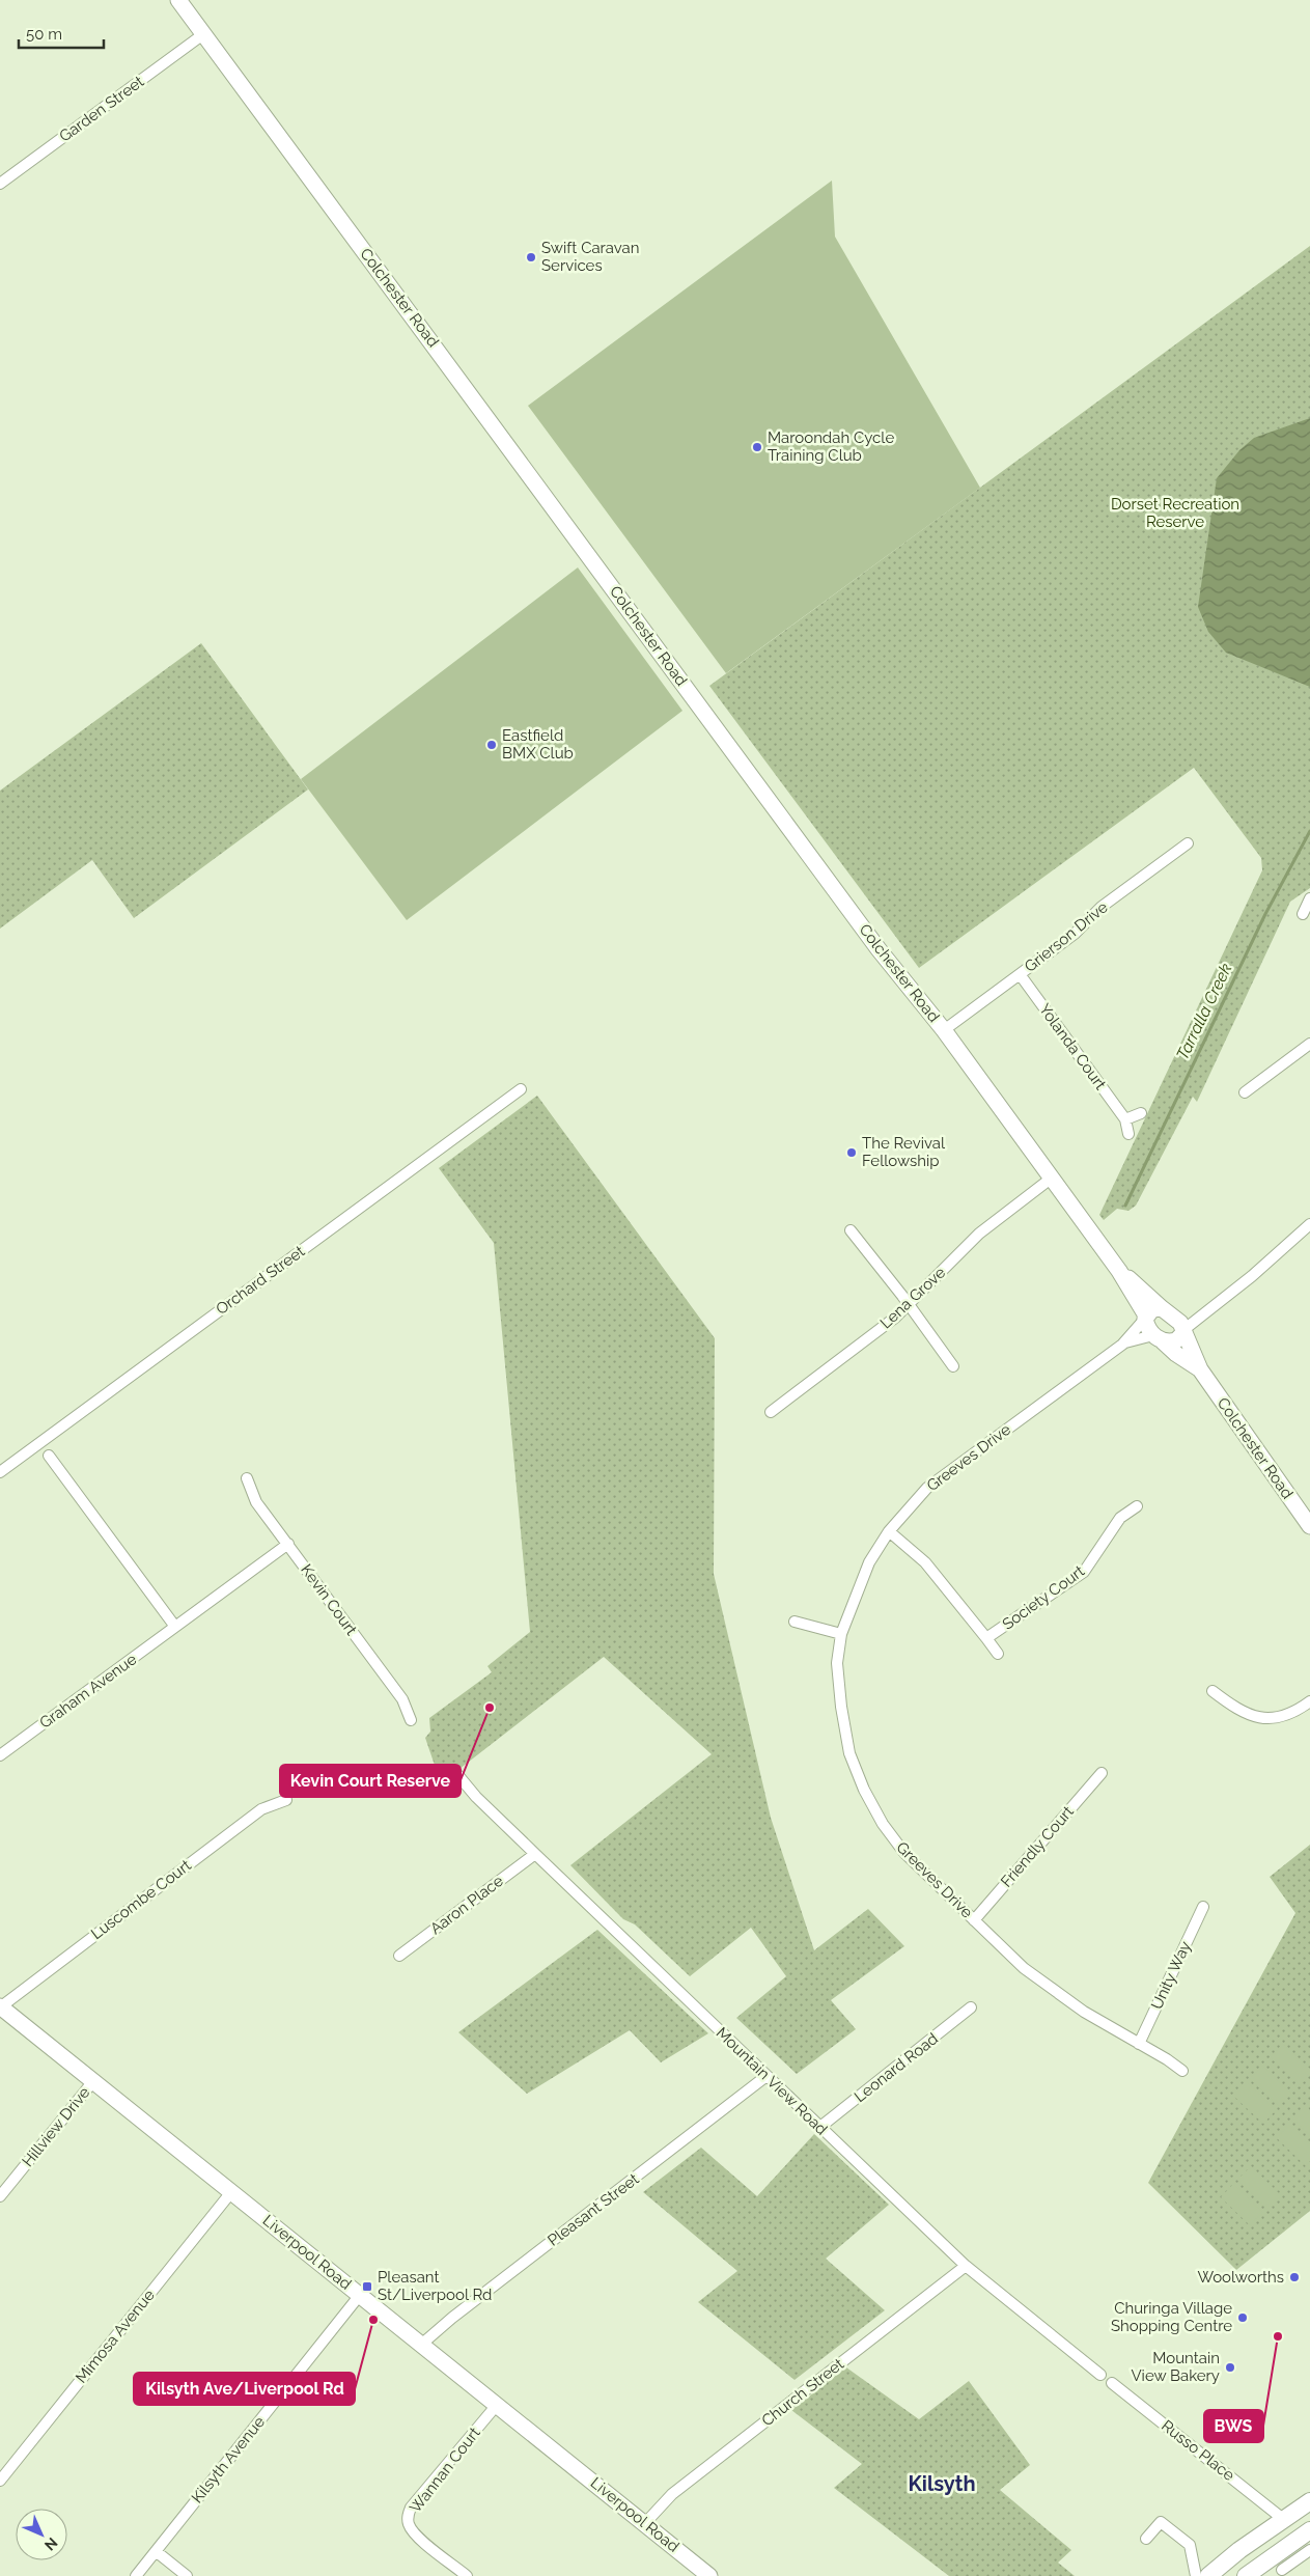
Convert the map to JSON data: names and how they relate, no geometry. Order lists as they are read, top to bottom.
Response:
{
  "streets": {
    "main road": ["Colchester Road", "Liverpool Road"],
    "street": [
      "Garden Street",
      "Grierson Drive",
      "Yolanda Court",
      "Orchard Street",
      "Lena Grove",
      "Greeves Drive",
      "Society Court",
      "Kevin Court",
      "Graham Avenue",
      "Friendly Court",
      "Luscombe Court",
      "Aaron Place",
      "Unity Way",
      "Leonard Road",
      "Mountain View Road",
      "Hillview Drive",
      "Pleasant Street",
      "Mimosa Avenue",
      "Church Street",
      "Russo Place",
      "Kilsyth Avenue",
      "Wannan Court"
    ]
  },
  "crossings": [
    ["Garden Street", "Colchester Road"],
    ["Colchester Road", "Grierson Drive"],
    ["Colchester Road", "Lena Grove"],
    ["Colchester Road", "Greeves Drive"],
    ["Grierson Drive", "Yolanda Court"],
    ["Greeves Drive", "Society Court"],
    ["Greeves Drive", "Friendly Court"],
    ["Greeves Drive", "Unity Way"],
    ["Kevin Court", "Graham Avenue"],
    ["Luscombe Court", "Liverpool Road"],
    ["Aaron Place", "Mountain View Road"],
    ["Leonard Road", "Mountain View Road"],
    ["Mountain View Road", "Pleasant Street"],
    ["Mountain View Road", "Church Street"],
    ["Hillview Drive", "Liverpool Road"],
    ["Pleasant Street", "Liverpool Road"],
    ["Liverpool Road", "Mimosa Avenue"],
    ["Liverpool Road", "Church Street"],
    ["Liverpool Road", "Kilsyth Avenue"],
    ["Liverpool Road", "Wannan Court"]
  ],
  "districts": ["Kilsyth"],
  "water": ["Tarralla Creek"],
  "parks": ["Dorset Recreation Reserve"],
  "places": {
    "other": [
      "Swift Caravan Services",
      "Maroondah Cycle Training Club",
      "Eastfield BMX Club",
      "The Revival Fellowship",
      "Kevin Court Reserve",
      "Woolworths",
      "Churinga Village Shopping Centre",
      "Kilsyth Ave/Liverpool Rd",
      "BWS",
      "Mountain View Bakery"
    ],
    "transit": ["Pleasant St/Liverpool Rd"]
  },
  "scale_bar": "50 m",
  "north": "bottom right"
}
